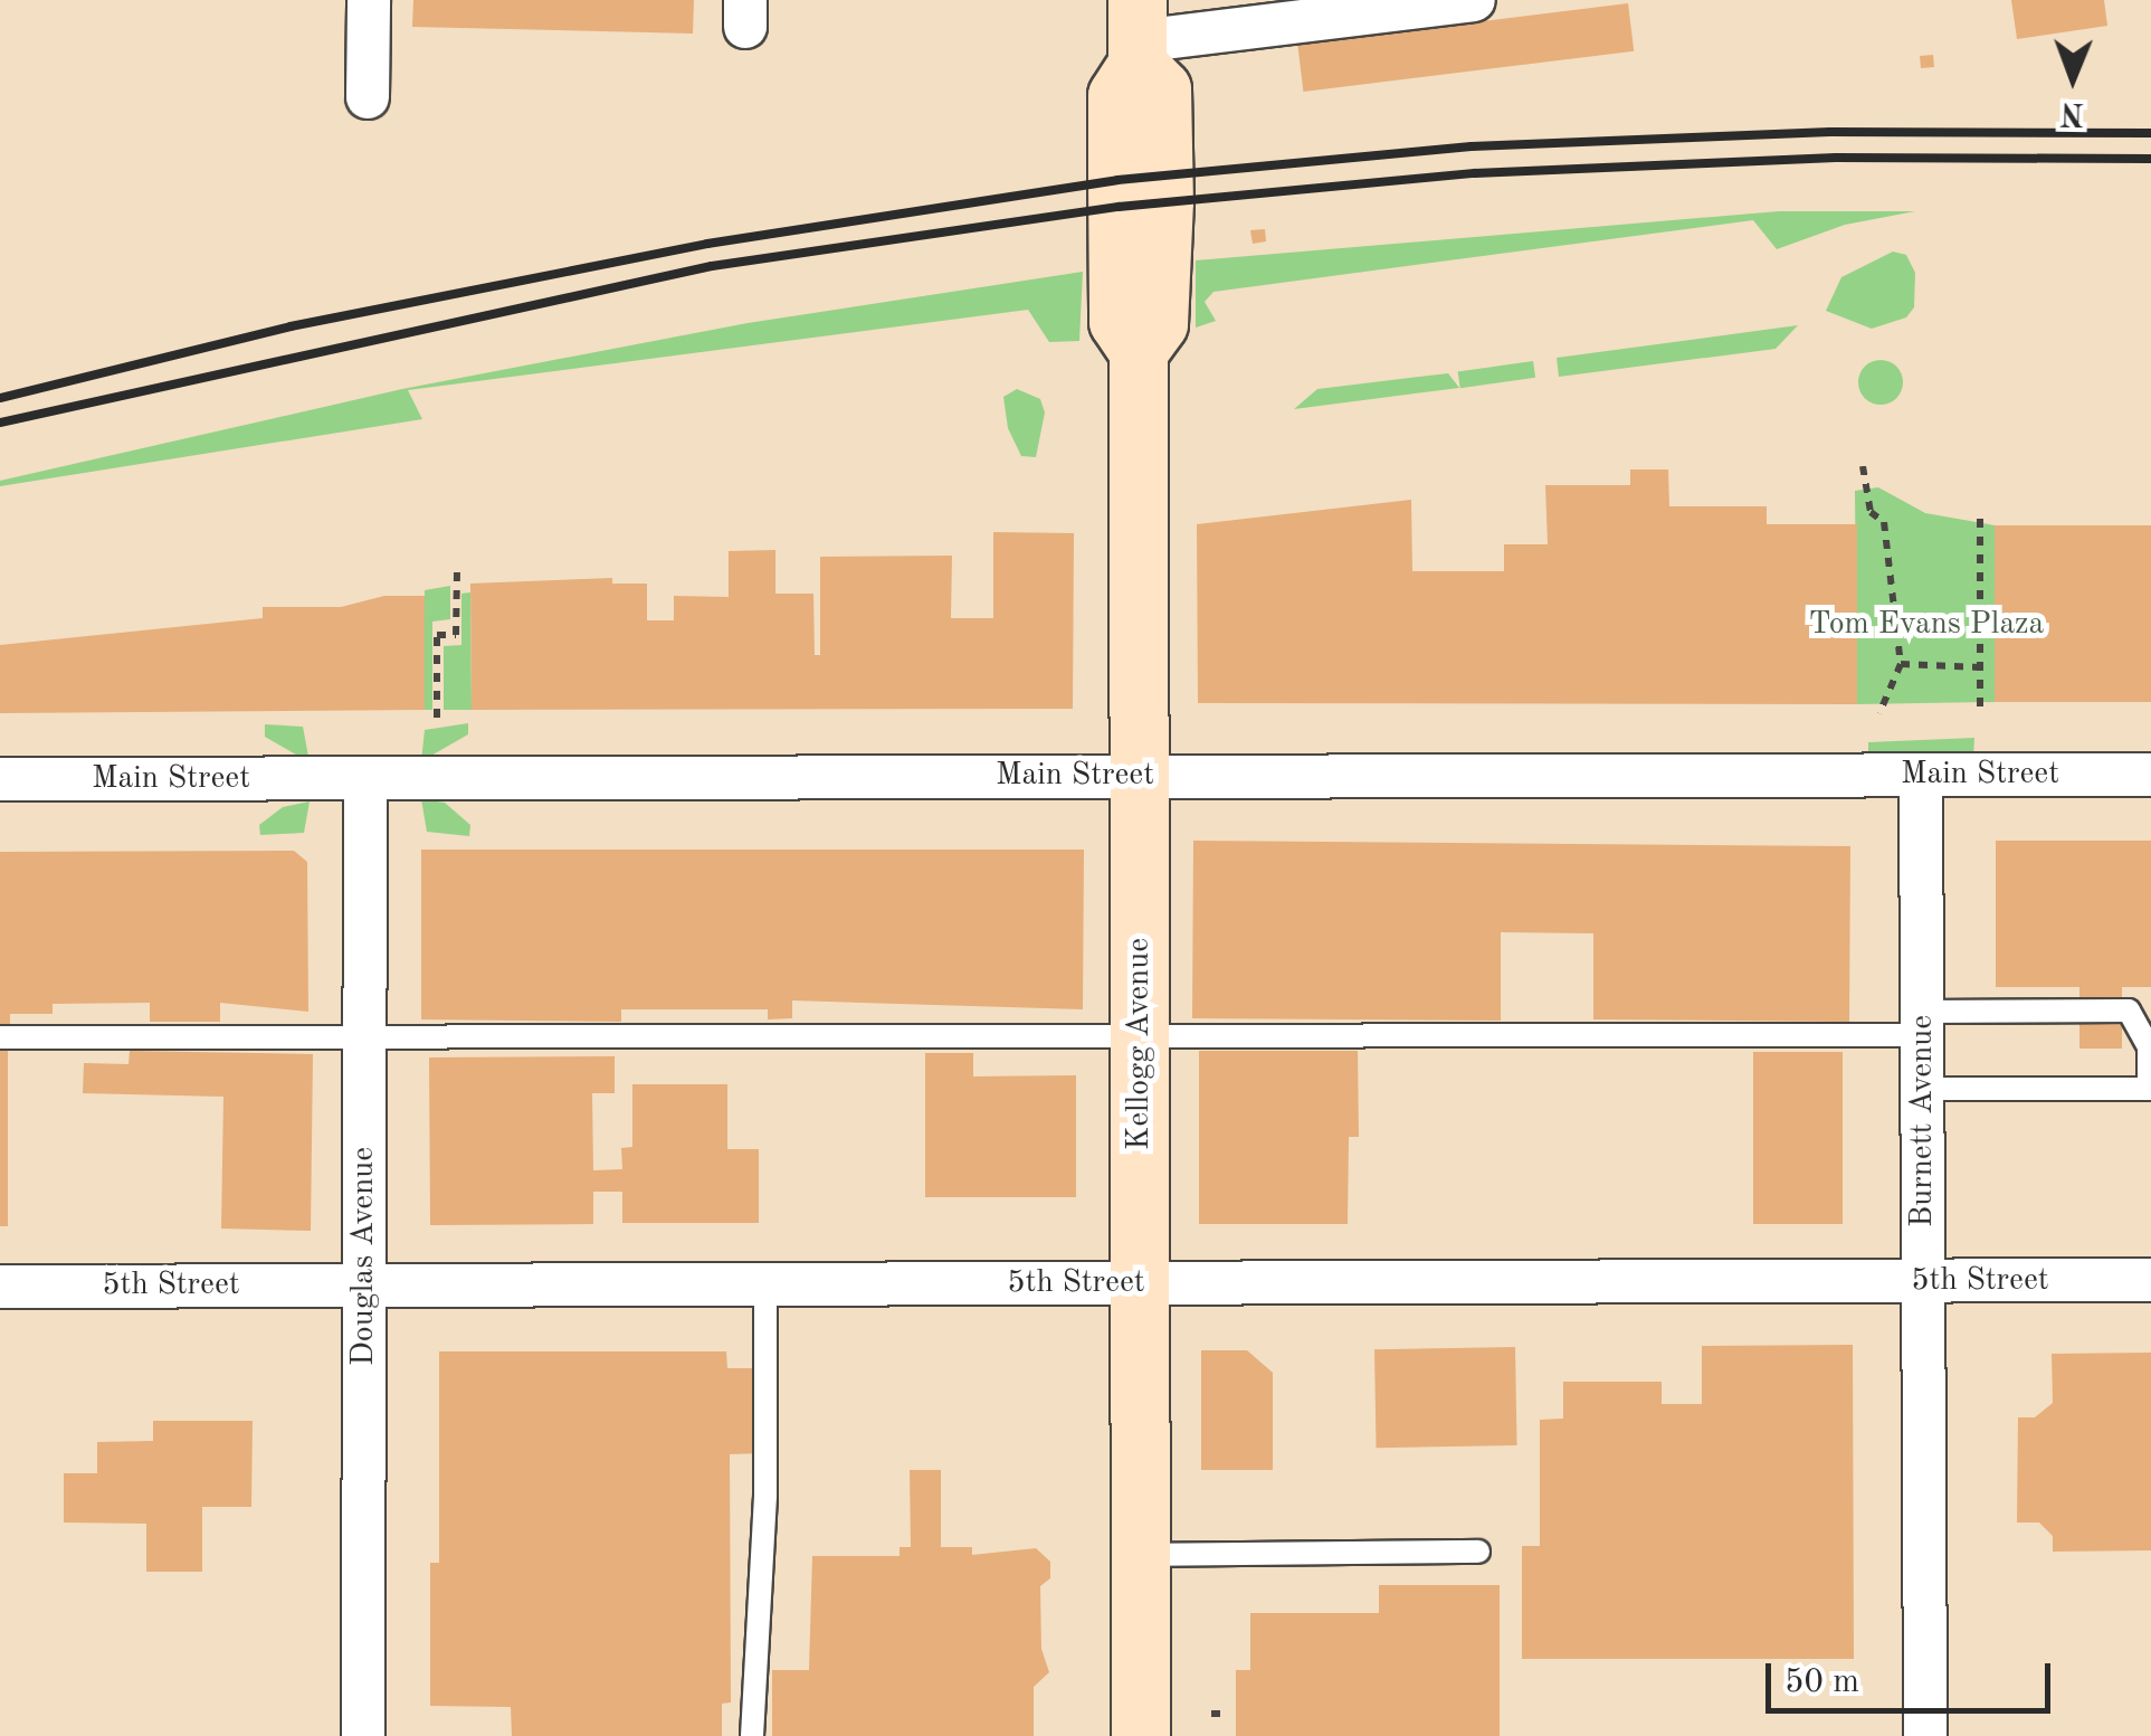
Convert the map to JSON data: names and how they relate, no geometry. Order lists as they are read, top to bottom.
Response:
{
  "streets": {
    "street": [
      "Main Street",
      "Kellogg Avenue",
      "Burnett Avenue",
      "Douglas Avenue",
      "5th Street"
    ]
  },
  "crossings": [
    ["Main Street", "Kellogg Avenue"],
    ["Main Street", "Burnett Avenue"],
    ["Main Street", "Douglas Avenue"],
    ["Kellogg Avenue", "5th Street"],
    ["Burnett Avenue", "5th Street"],
    ["Douglas Avenue", "5th Street"]
  ],
  "parks": ["Tom Evans Plaza"],
  "scale_bar": "50 m",
  "north": "bottom"
}
